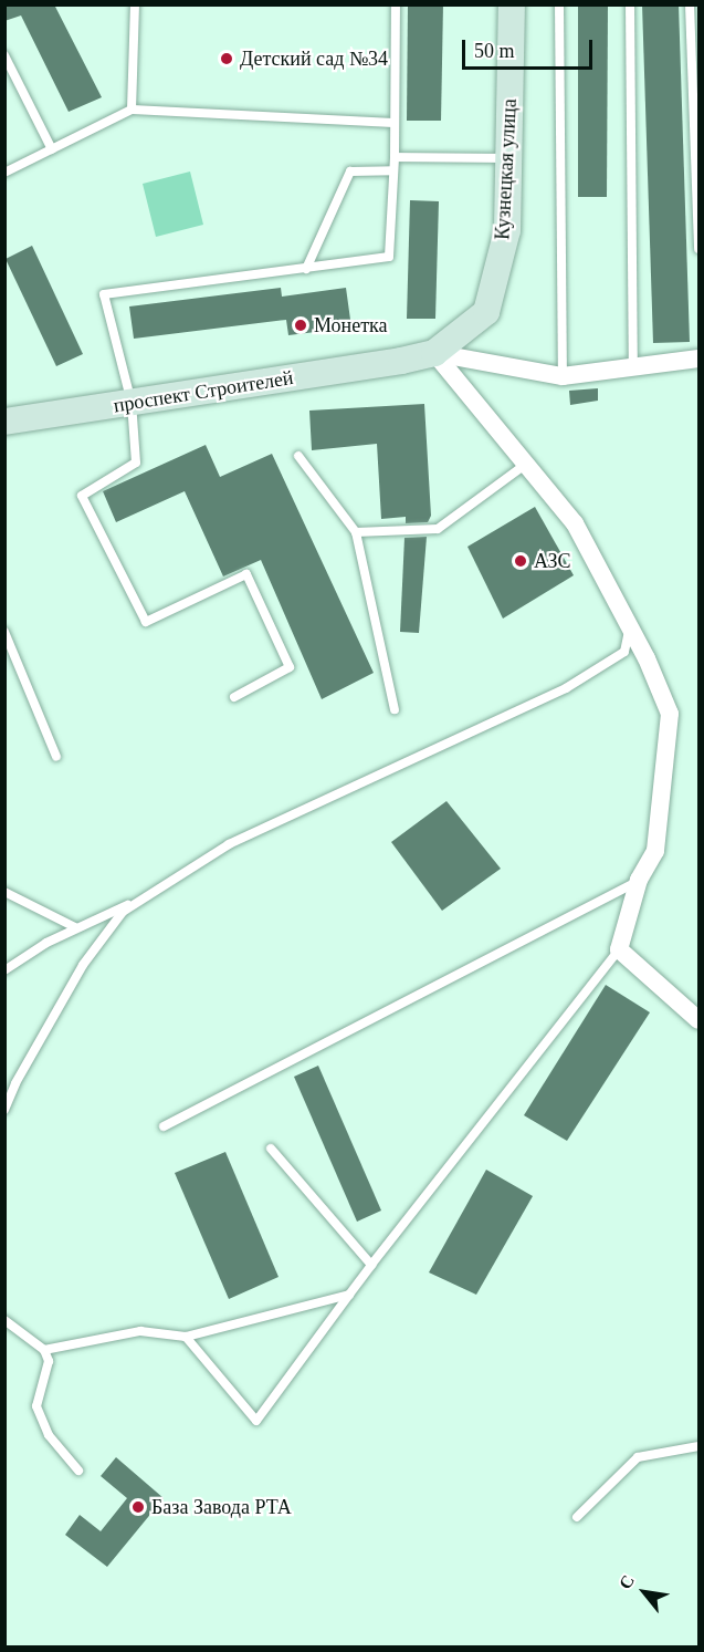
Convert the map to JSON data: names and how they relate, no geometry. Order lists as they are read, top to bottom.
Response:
{
  "streets": {
    "main road": ["Кузнецкая улица", "проспект Строителей"]
  },
  "crossings": [
    ["Кузнецкая улица", "проспект Строителей"]
  ],
  "places": [
    "Детский сад №34",
    "Монетка",
    "АЗС",
    "База Завода РТА"
  ],
  "scale_bar": "50 m",
  "north": "top left"
}
